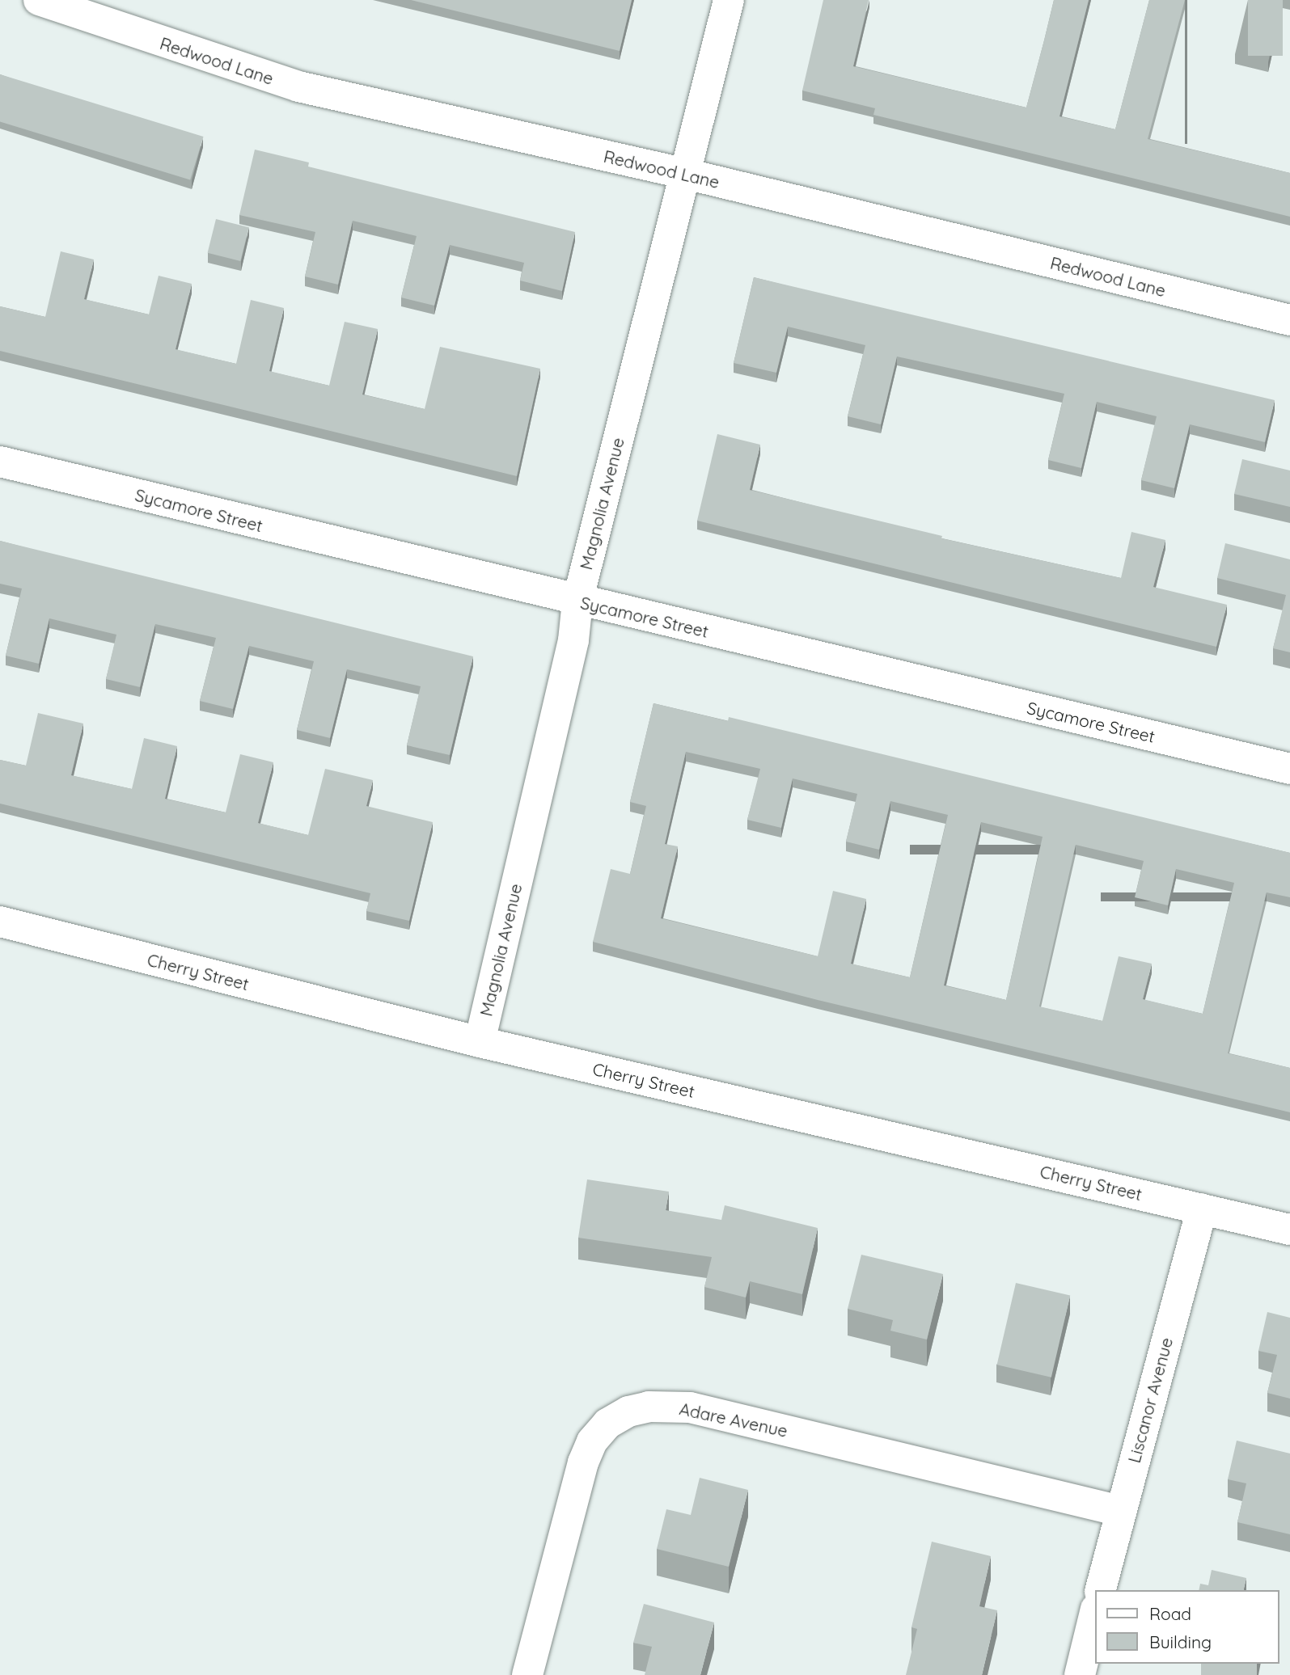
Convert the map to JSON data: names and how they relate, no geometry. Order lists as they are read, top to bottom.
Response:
{
  "streets": {
    "street": [
      "Redwood Lane",
      "Magnolia Avenue",
      "Sycamore Street",
      "Cherry Street",
      "Liscanor Avenue",
      "Adare Avenue"
    ]
  },
  "crossings": [
    ["Redwood Lane", "Magnolia Avenue"],
    ["Magnolia Avenue", "Sycamore Street"],
    ["Magnolia Avenue", "Cherry Street"],
    ["Cherry Street", "Liscanor Avenue"],
    ["Liscanor Avenue", "Adare Avenue"]
  ],
  "legend": ["Road", "Building"]
}
